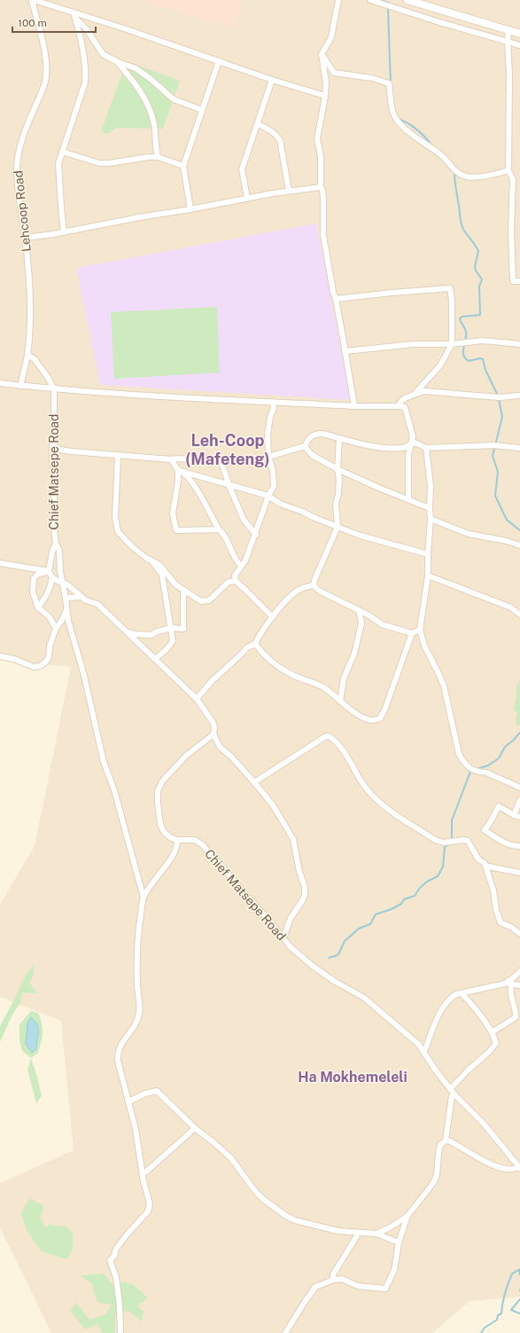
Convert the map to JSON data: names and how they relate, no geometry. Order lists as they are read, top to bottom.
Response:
{
  "streets": {
    "street": ["Lehcoop Road", "Chief Matsepe Road"]
  },
  "districts": ["Leh-Coop (Mafeteng)", "Ha Mokhemeleli"],
  "scale_bar": "100 m"
}
